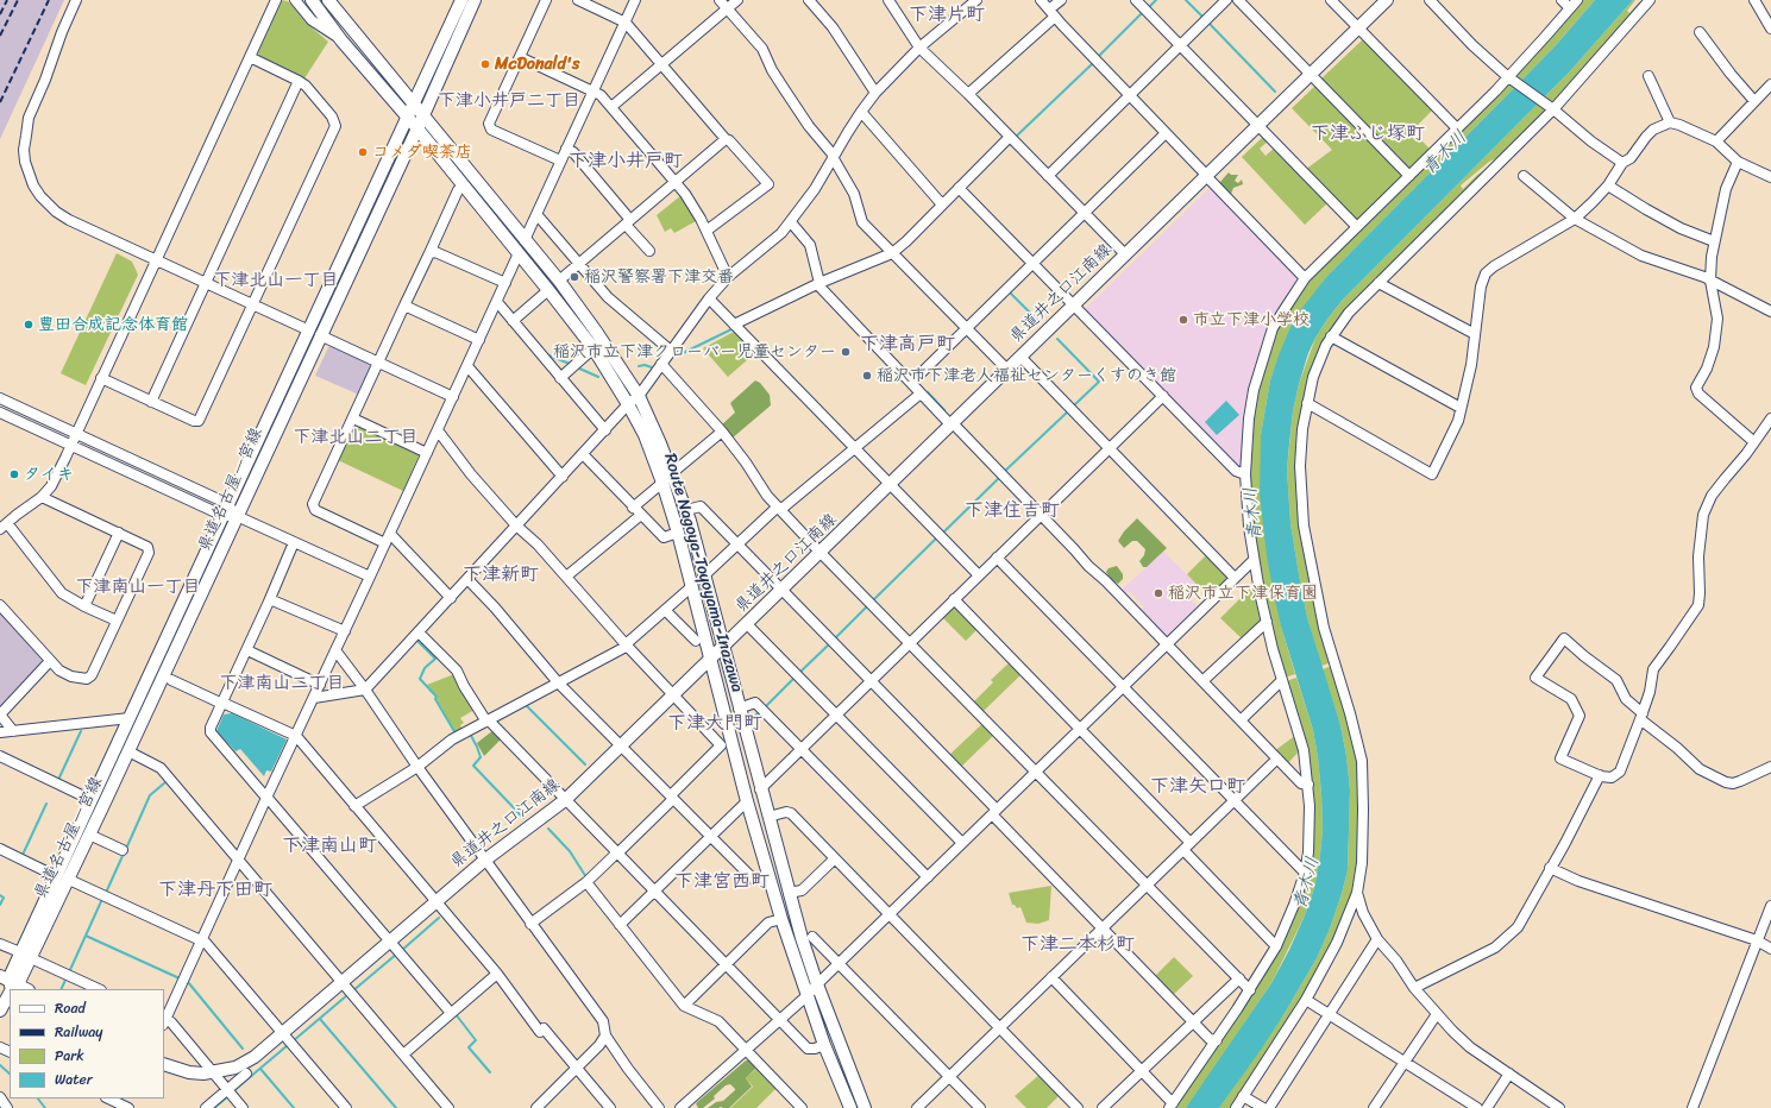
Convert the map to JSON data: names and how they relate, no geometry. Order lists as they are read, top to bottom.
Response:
{
  "streets": {
    "main road": ["県道井之口江南線", "県道名古屋一宮線", "Route Nagoya-Toyoyama-Inazawa"]
  },
  "crossings": [
    ["県道井之口江南線", "Route Nagoya-Toyoyama-Inazawa"],
    ["県道名古屋一宮線", "Route Nagoya-Toyoyama-Inazawa"]
  ],
  "districts": [
    "下津片町",
    "下津小井戸二丁目",
    "下津ふじ塚町",
    "下津小井戸町",
    "下津北山一丁目",
    "下津高戸町",
    "下津北山二丁目",
    "下津住吉町",
    "下津新町",
    "下津南山一丁目",
    "下津南山二丁目",
    "下津大門町",
    "下津矢口町",
    "下津南山町",
    "下津宮西町",
    "下津丹下田町",
    "下津二本杉町"
  ],
  "water": ["青木川"],
  "places": [
    "McDonald's",
    "コメダ喫茶店",
    "稲沢警察署下津交番",
    "市立下津小学校",
    "豊田合成記念体育館",
    "稲沢市立下津クローバー児童センター",
    "稲沢市下津老人福祉センターくすのき館",
    "タイキ",
    "稲沢市立下津保育園"
  ],
  "legend": [
    "Road",
    "Railway",
    "Park",
    "Water"
  ]
}
